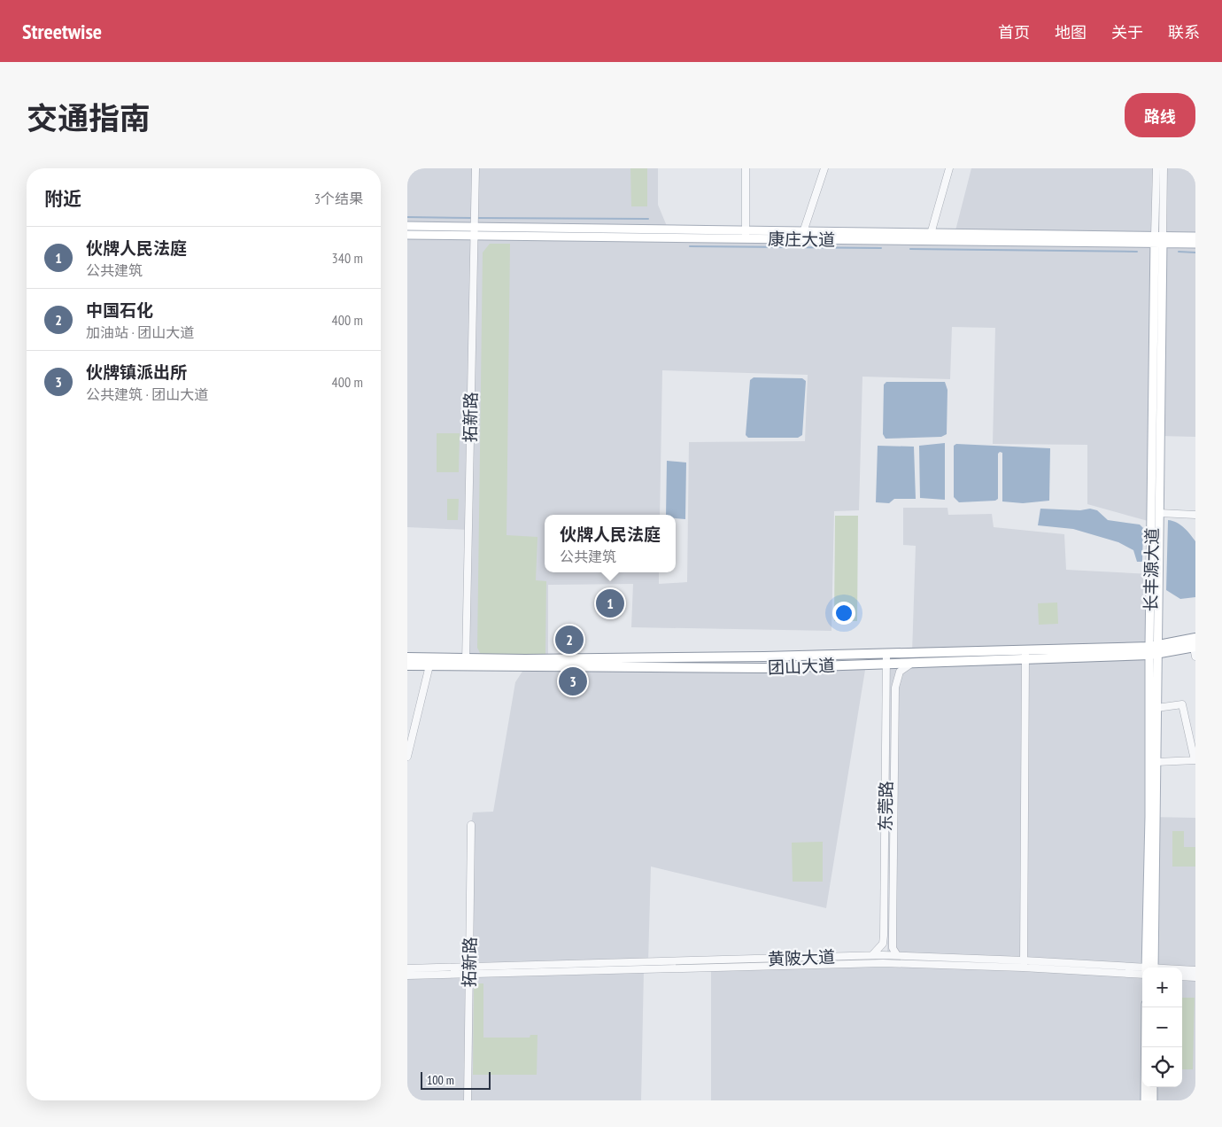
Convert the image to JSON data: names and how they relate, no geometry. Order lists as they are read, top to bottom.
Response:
{
  "streets": {
    "highway": ["团山大道"],
    "main road": ["康庄大道", "长丰源大道"],
    "street": ["拓新路", "东莞路", "黄陂大道"]
  },
  "crossings": [
    ["康庄大道", "拓新路"],
    ["康庄大道", "长丰源大道"],
    ["拓新路", "团山大道"],
    ["拓新路", "黄陂大道"],
    ["长丰源大道", "团山大道"],
    ["团山大道", "东莞路"],
    ["东莞路", "黄陂大道"]
  ],
  "scale_bar": "100 m",
  "page": {
    "header": "Streetwise",
    "nav": [
      "首页",
      "地图",
      "关于",
      "联系"
    ],
    "title": "交通指南",
    "buttons": "路线",
    "heading": ["附近", "3个结果"],
    "list": [
      {
        "mark": "1",
        "name": "伙牌人民法庭",
        "note": "公共建筑",
        "value": "340 m"
      },
      {
        "mark": "2",
        "name": "中国石化",
        "note": "加油站 · 团山大道",
        "value": "400 m"
      },
      {
        "mark": "3",
        "name": "伙牌镇派出所",
        "note": "公共建筑 · 团山大道",
        "value": "400 m"
      }
    ],
    "popup": ["伙牌人民法庭", "公共建筑"],
    "pins": ["1", "2", "3"],
    "map_buttons": ["+", "−"],
    "scale": "100 m"
  }
}
